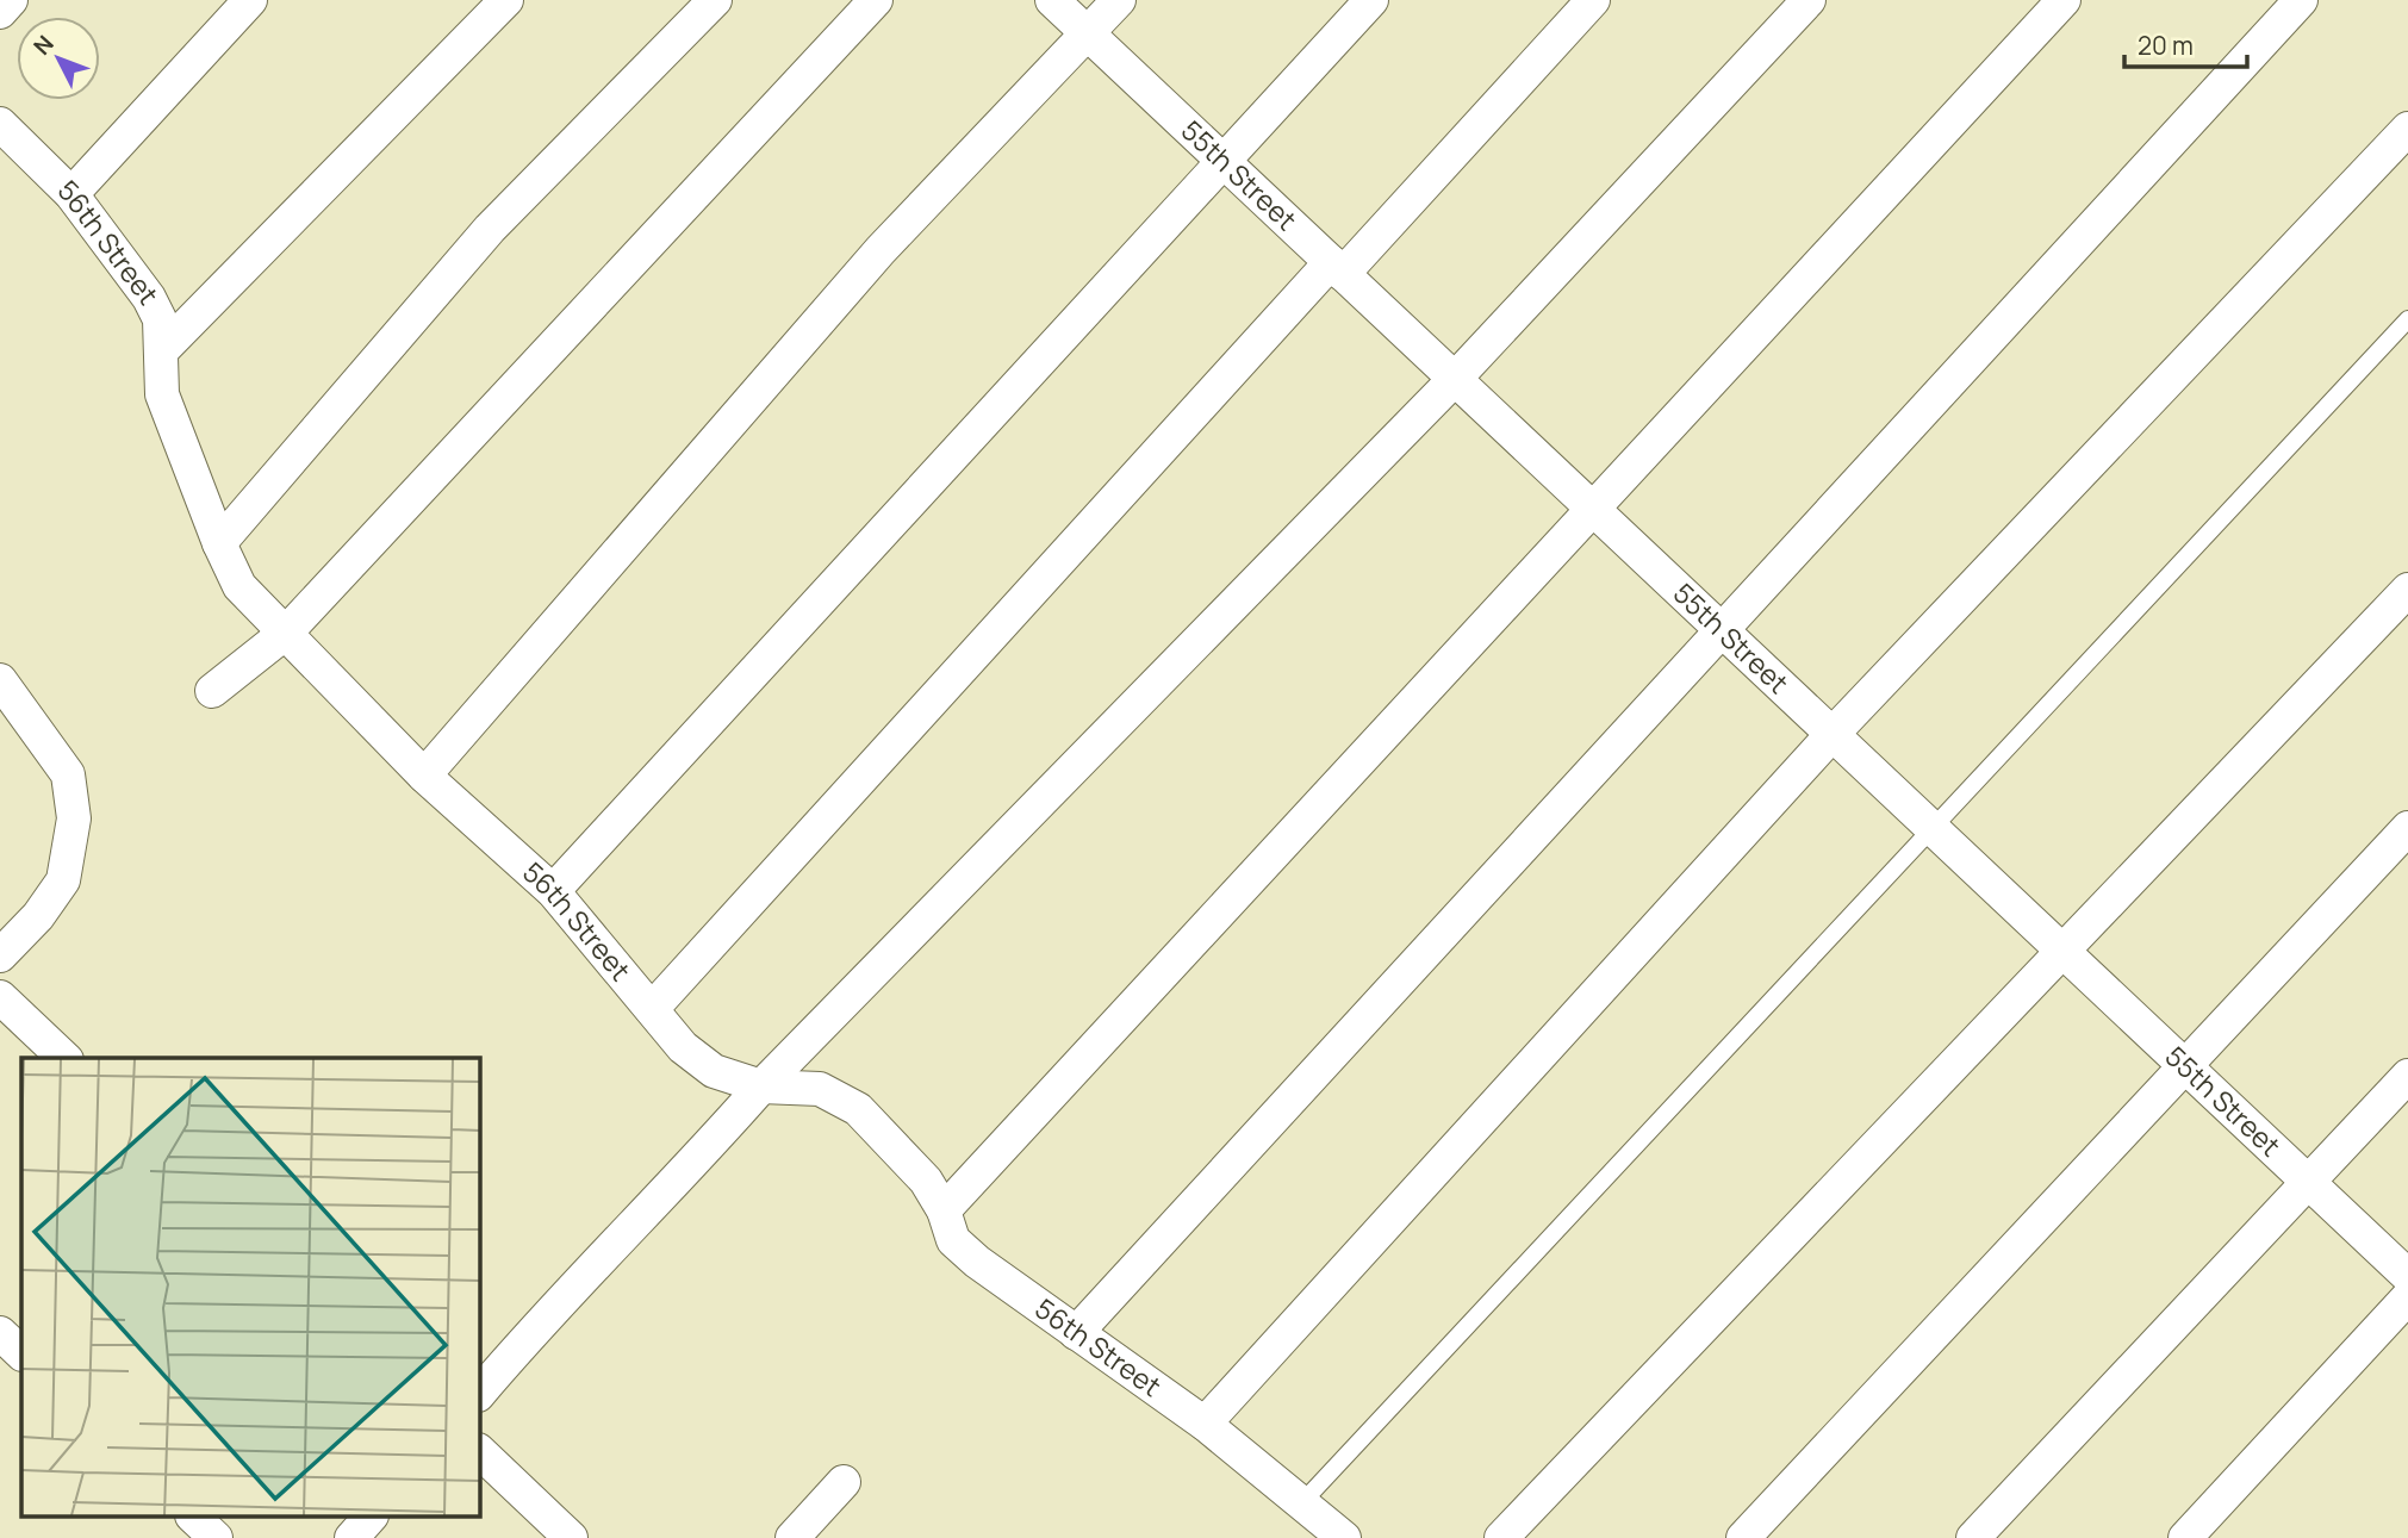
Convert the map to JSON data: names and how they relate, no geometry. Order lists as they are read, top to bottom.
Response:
{
  "streets": {
    "street": ["55th Street", "56th Street"]
  },
  "scale_bar": "20 m",
  "north": "top left"
}
